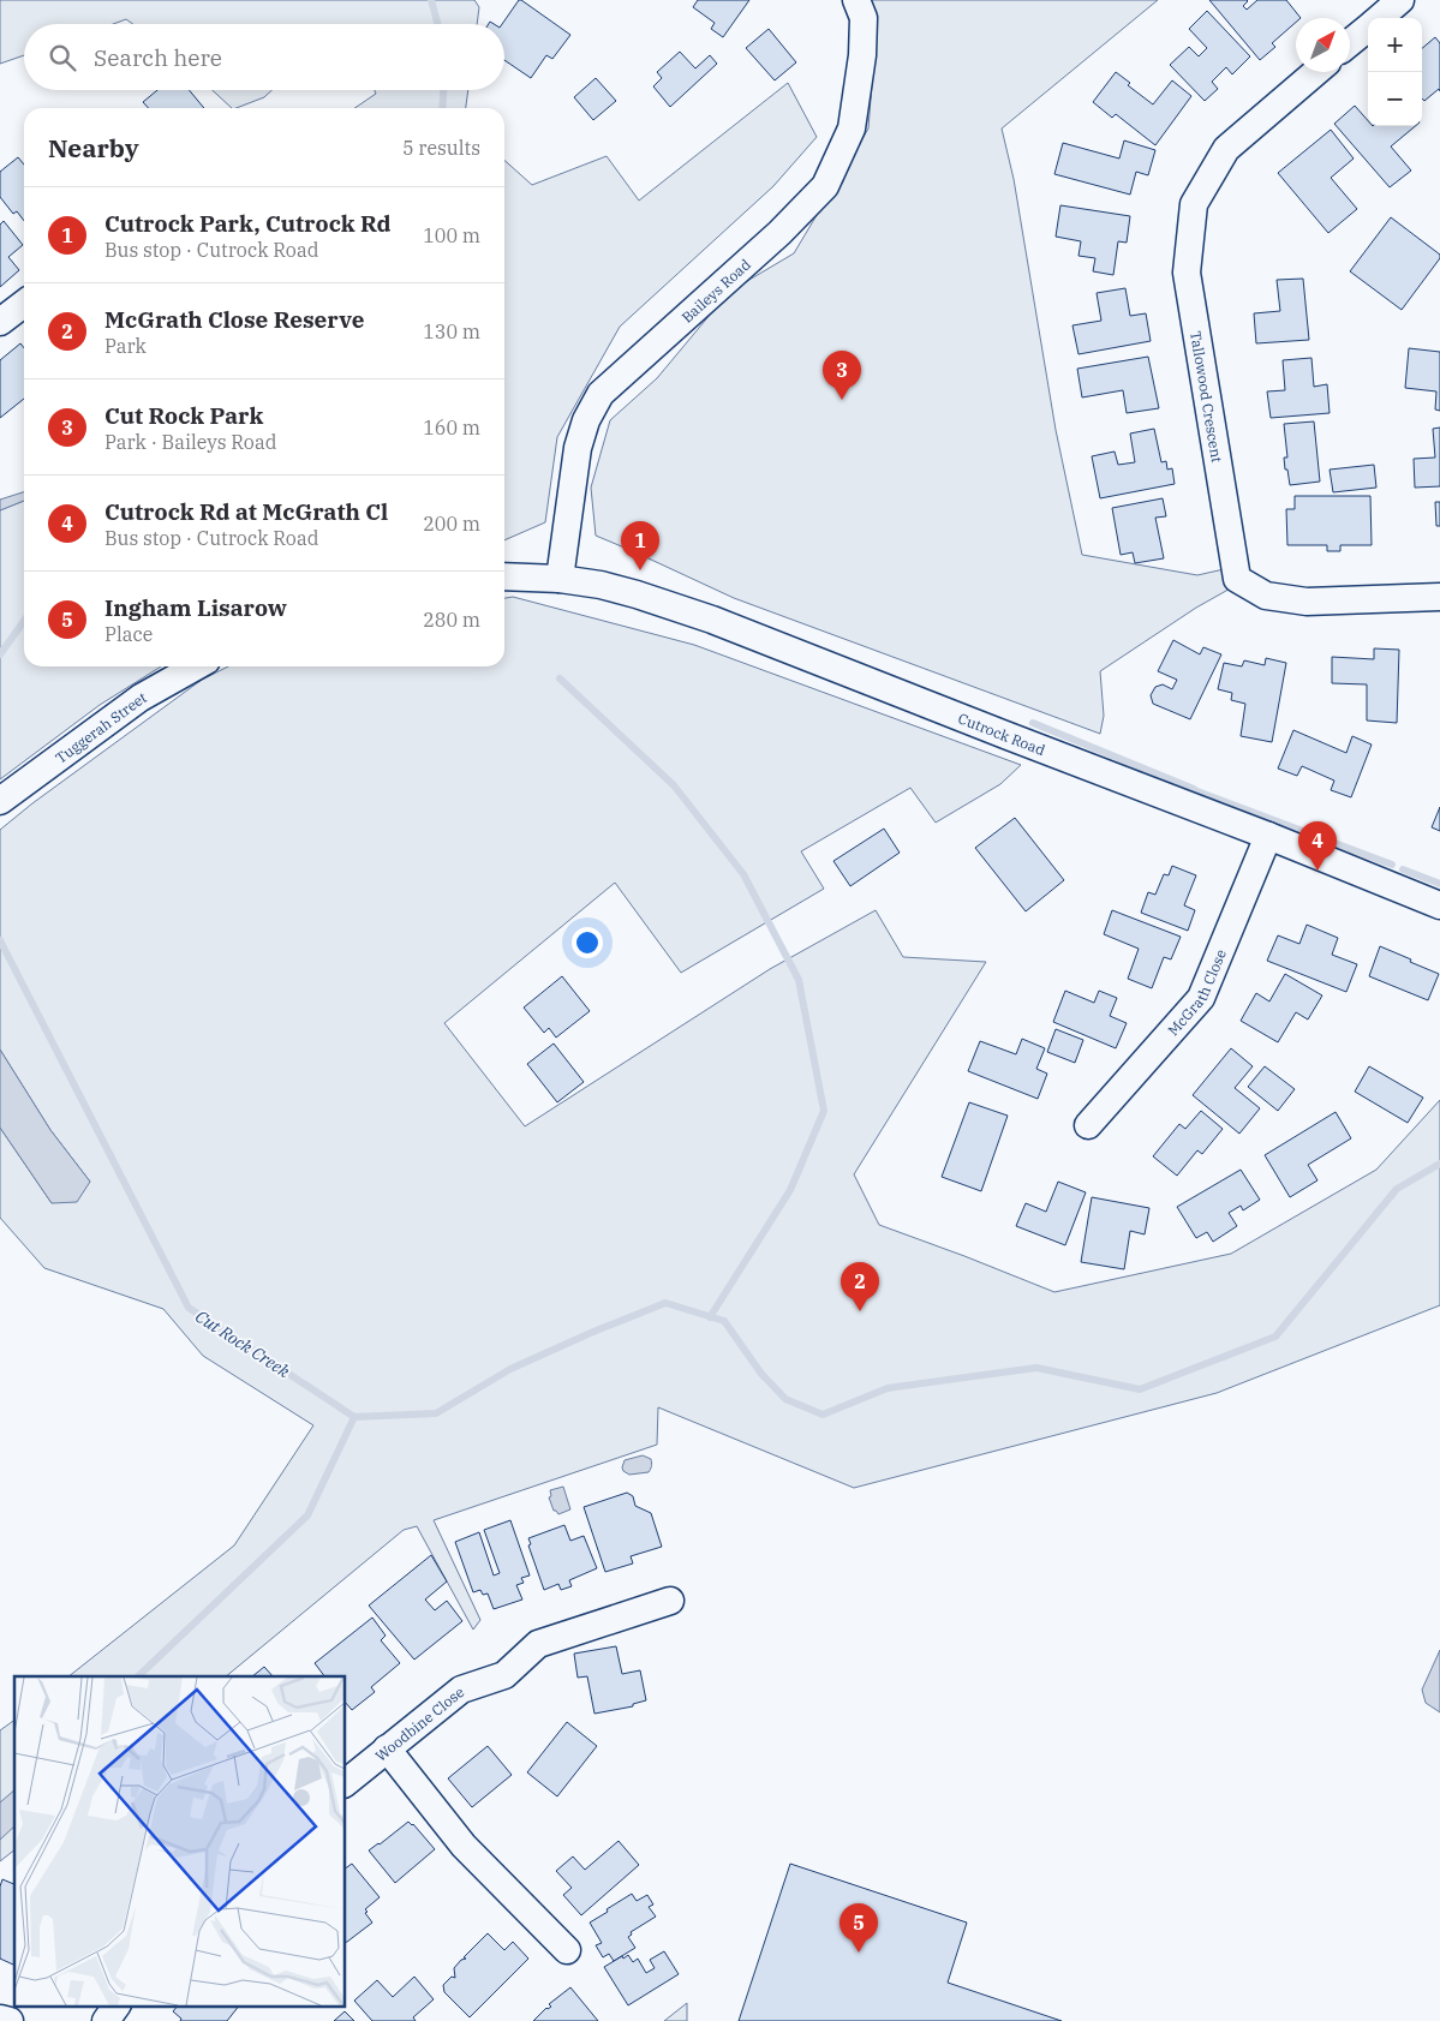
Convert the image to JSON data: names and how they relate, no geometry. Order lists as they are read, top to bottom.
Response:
{
  "streets": {
    "street": [
      "Baileys Road",
      "Tallowood Crescent",
      "Tuggerah Street",
      "Cutrock Road",
      "McGrath Close",
      "Woodbine Close"
    ]
  },
  "crossings": [
    ["Baileys Road", "Cutrock Road"],
    ["Cutrock Road", "McGrath Close"]
  ],
  "water": ["Cut Rock Creek"],
  "north": "top right",
  "page": {
    "map_buttons": ["+", "−"],
    "search": "Search here",
    "heading": ["Nearby", "5 results"],
    "list": [
      {
        "mark": "1",
        "name": "Cutrock Park, Cutrock Rd",
        "note": "Bus stop · Cutrock Road",
        "value": "100 m"
      },
      {
        "mark": "2",
        "name": "McGrath Close Reserve",
        "note": "Park",
        "value": "130 m"
      },
      {
        "mark": "3",
        "name": "Cut Rock Park",
        "note": "Park · Baileys Road",
        "value": "160 m"
      },
      {
        "mark": "4",
        "name": "Cutrock Rd at McGrath Cl",
        "note": "Bus stop · Cutrock Road",
        "value": "200 m"
      },
      {
        "mark": "5",
        "name": "Ingham Lisarow",
        "note": "Place",
        "value": "280 m"
      }
    ],
    "pins": [
      "3",
      "1",
      "4",
      "2",
      "5"
    ]
  }
}
